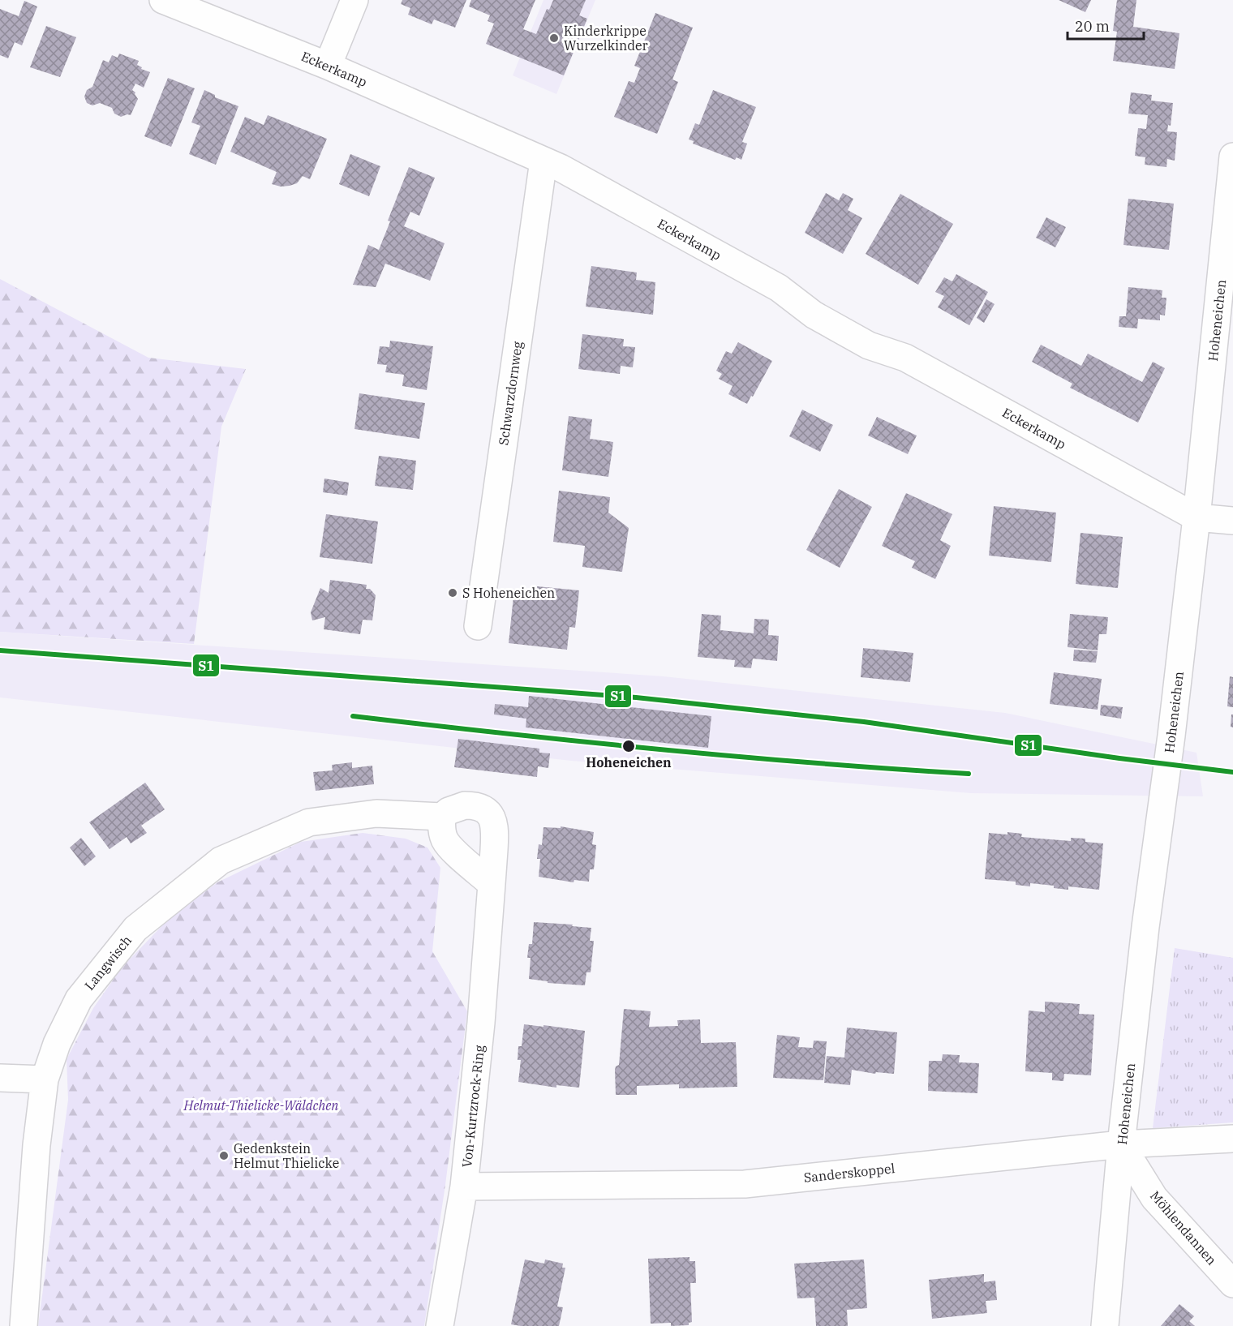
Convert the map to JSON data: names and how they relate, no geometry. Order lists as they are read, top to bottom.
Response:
{
  "streets": {
    "street": [
      "Eckerkamp",
      "Hoheneichen",
      "Schwarzdornweg",
      "Langwisch",
      "Von-Kurtzrock-Ring",
      "Sanderskoppel",
      "Möhlendannen"
    ]
  },
  "crossings": [
    ["Eckerkamp", "Hoheneichen"],
    ["Eckerkamp", "Schwarzdornweg"],
    ["Hoheneichen", "Sanderskoppel"],
    ["Hoheneichen", "Möhlendannen"],
    ["Langwisch", "Von-Kurtzrock-Ring"],
    ["Von-Kurtzrock-Ring", "Sanderskoppel"],
    ["Sanderskoppel", "Möhlendannen"]
  ],
  "parks": ["Helmut-Thielicke-Wäldchen"],
  "places": [
    "Kinderkrippe Wurzelkinder",
    "S Hoheneichen",
    "Hoheneichen",
    "Gedenkstein Helmut Thielicke"
  ],
  "lines": ["transit line S1"],
  "scale_bar": "20 m"
}
